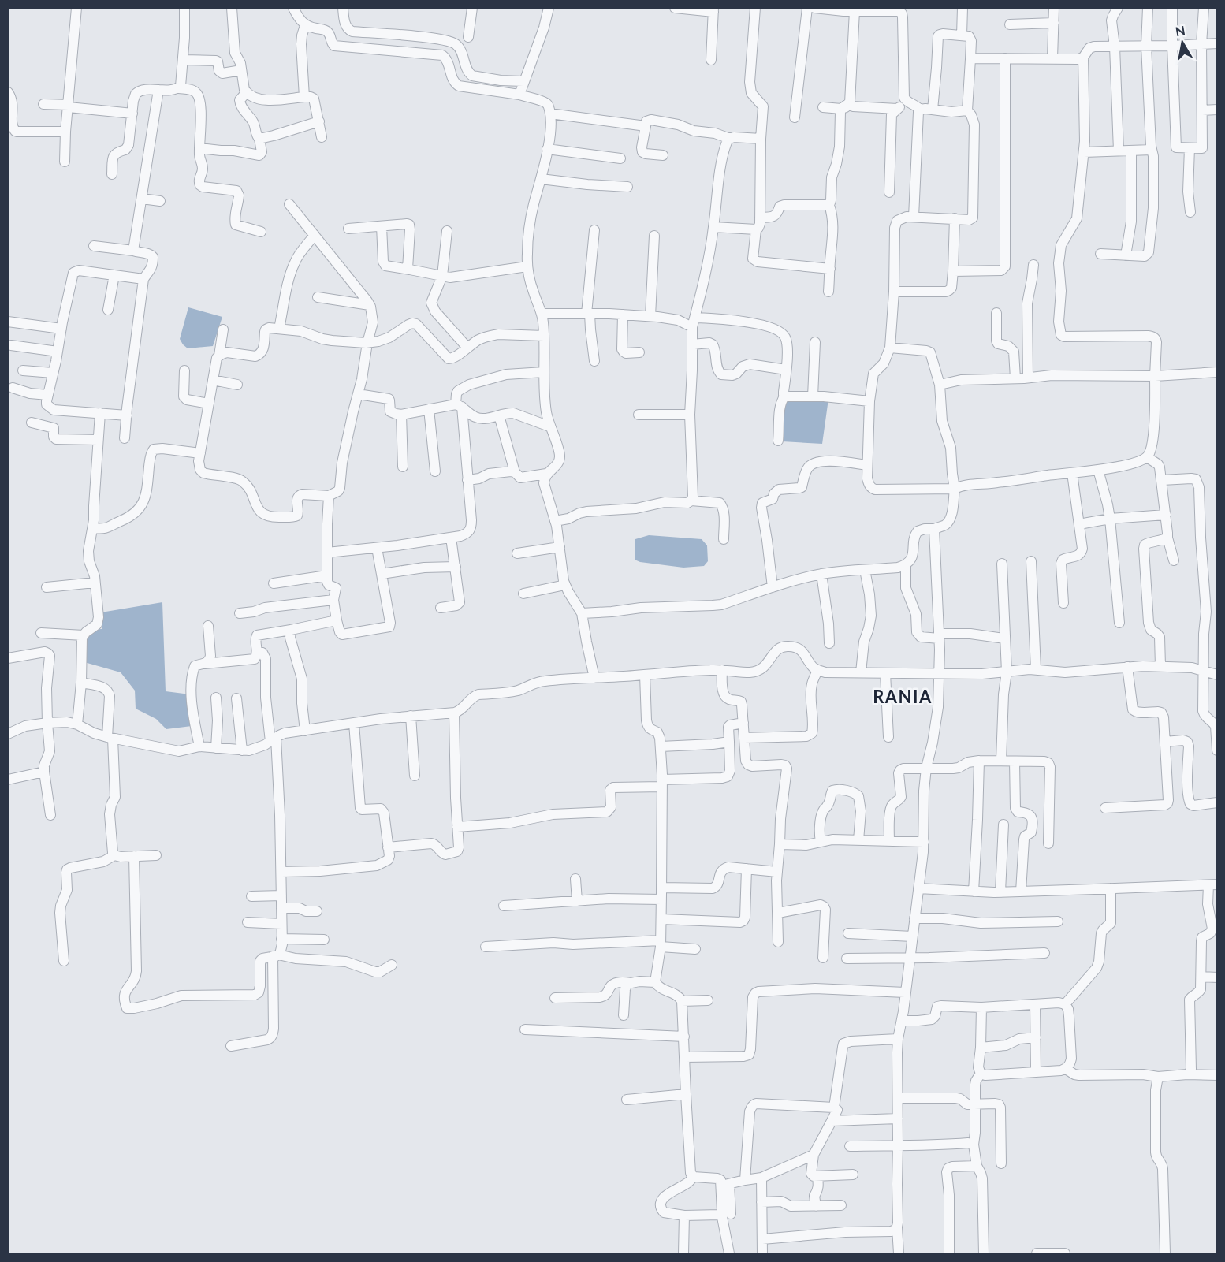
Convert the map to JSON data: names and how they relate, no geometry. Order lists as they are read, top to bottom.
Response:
{
  "districts": ["RANIA"],
  "north": "top"
}
